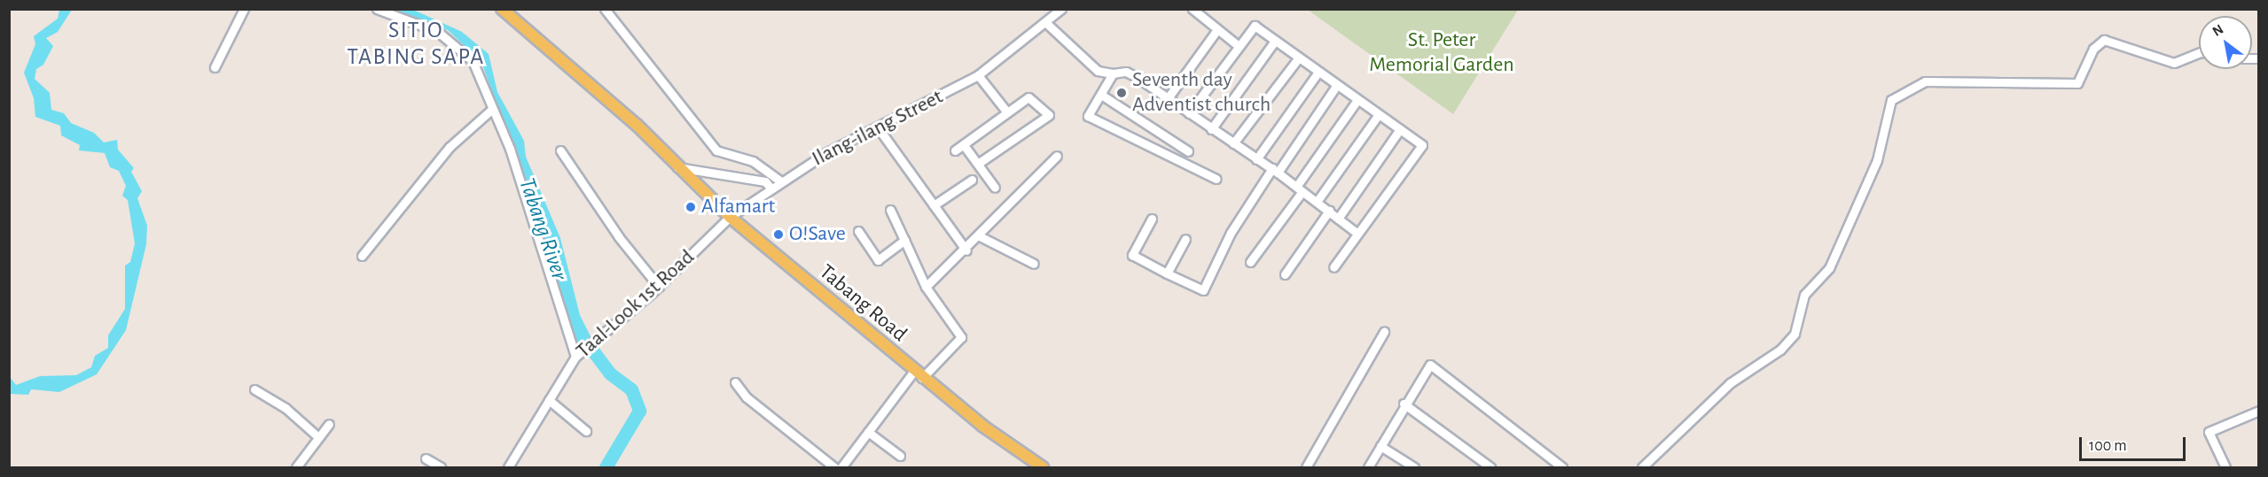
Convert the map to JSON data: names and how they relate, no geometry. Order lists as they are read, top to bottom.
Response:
{
  "streets": {
    "main road": ["Tabang Road"],
    "street": ["Ilang-ilang Street", "Taal-Look 1st Road"]
  },
  "crossings": [
    ["Ilang-ilang Street", "Taal-Look 1st Road"],
    ["Tabang Road", "Taal-Look 1st Road"]
  ],
  "districts": ["SITIO TABING SAPA"],
  "water": ["Tabang River"],
  "parks": ["St. Peter Memorial Garden"],
  "places": ["Seventh day Adventist church", "Alfamart", "O!Save"],
  "scale_bar": "100 m",
  "north": "top left"
}
